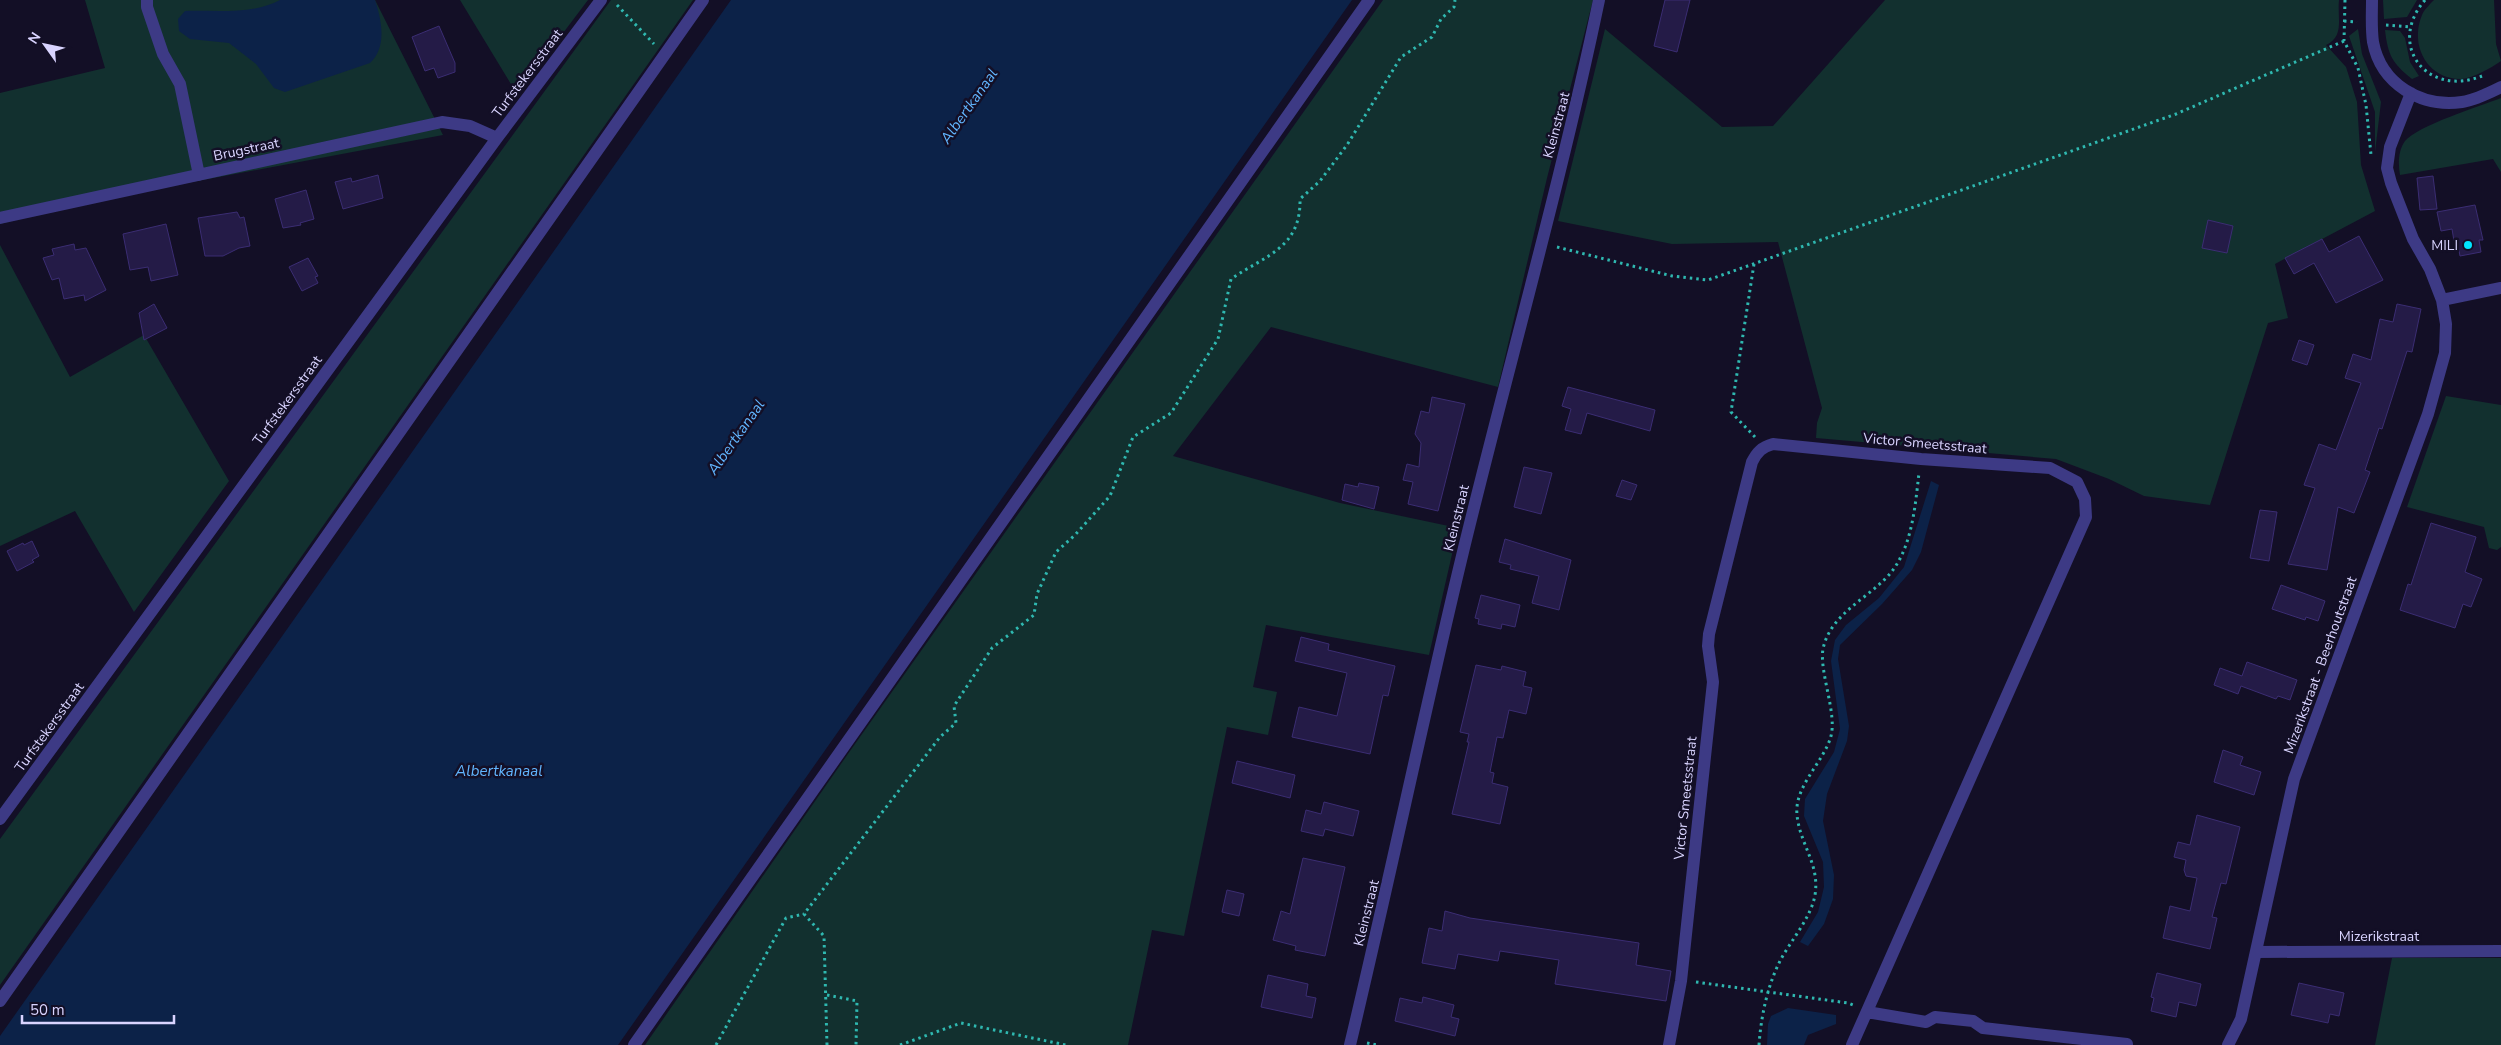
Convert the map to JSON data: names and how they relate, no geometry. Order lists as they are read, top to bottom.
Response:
{
  "streets": {
    "street": [
      "Turfstekersstraat",
      "Kleinstraat",
      "Brugstraat",
      "Victor Smeetsstraat",
      "Mizerikstraat - Beerhoutstraat",
      "Mizerikstraat"
    ]
  },
  "crossings": [
    ["Turfstekersstraat", "Brugstraat"],
    ["Mizerikstraat - Beerhoutstraat", "Mizerikstraat"]
  ],
  "water": ["Albertkanaal"],
  "places": ["MILI"],
  "scale_bar": "50 m",
  "north": "top left"
}
